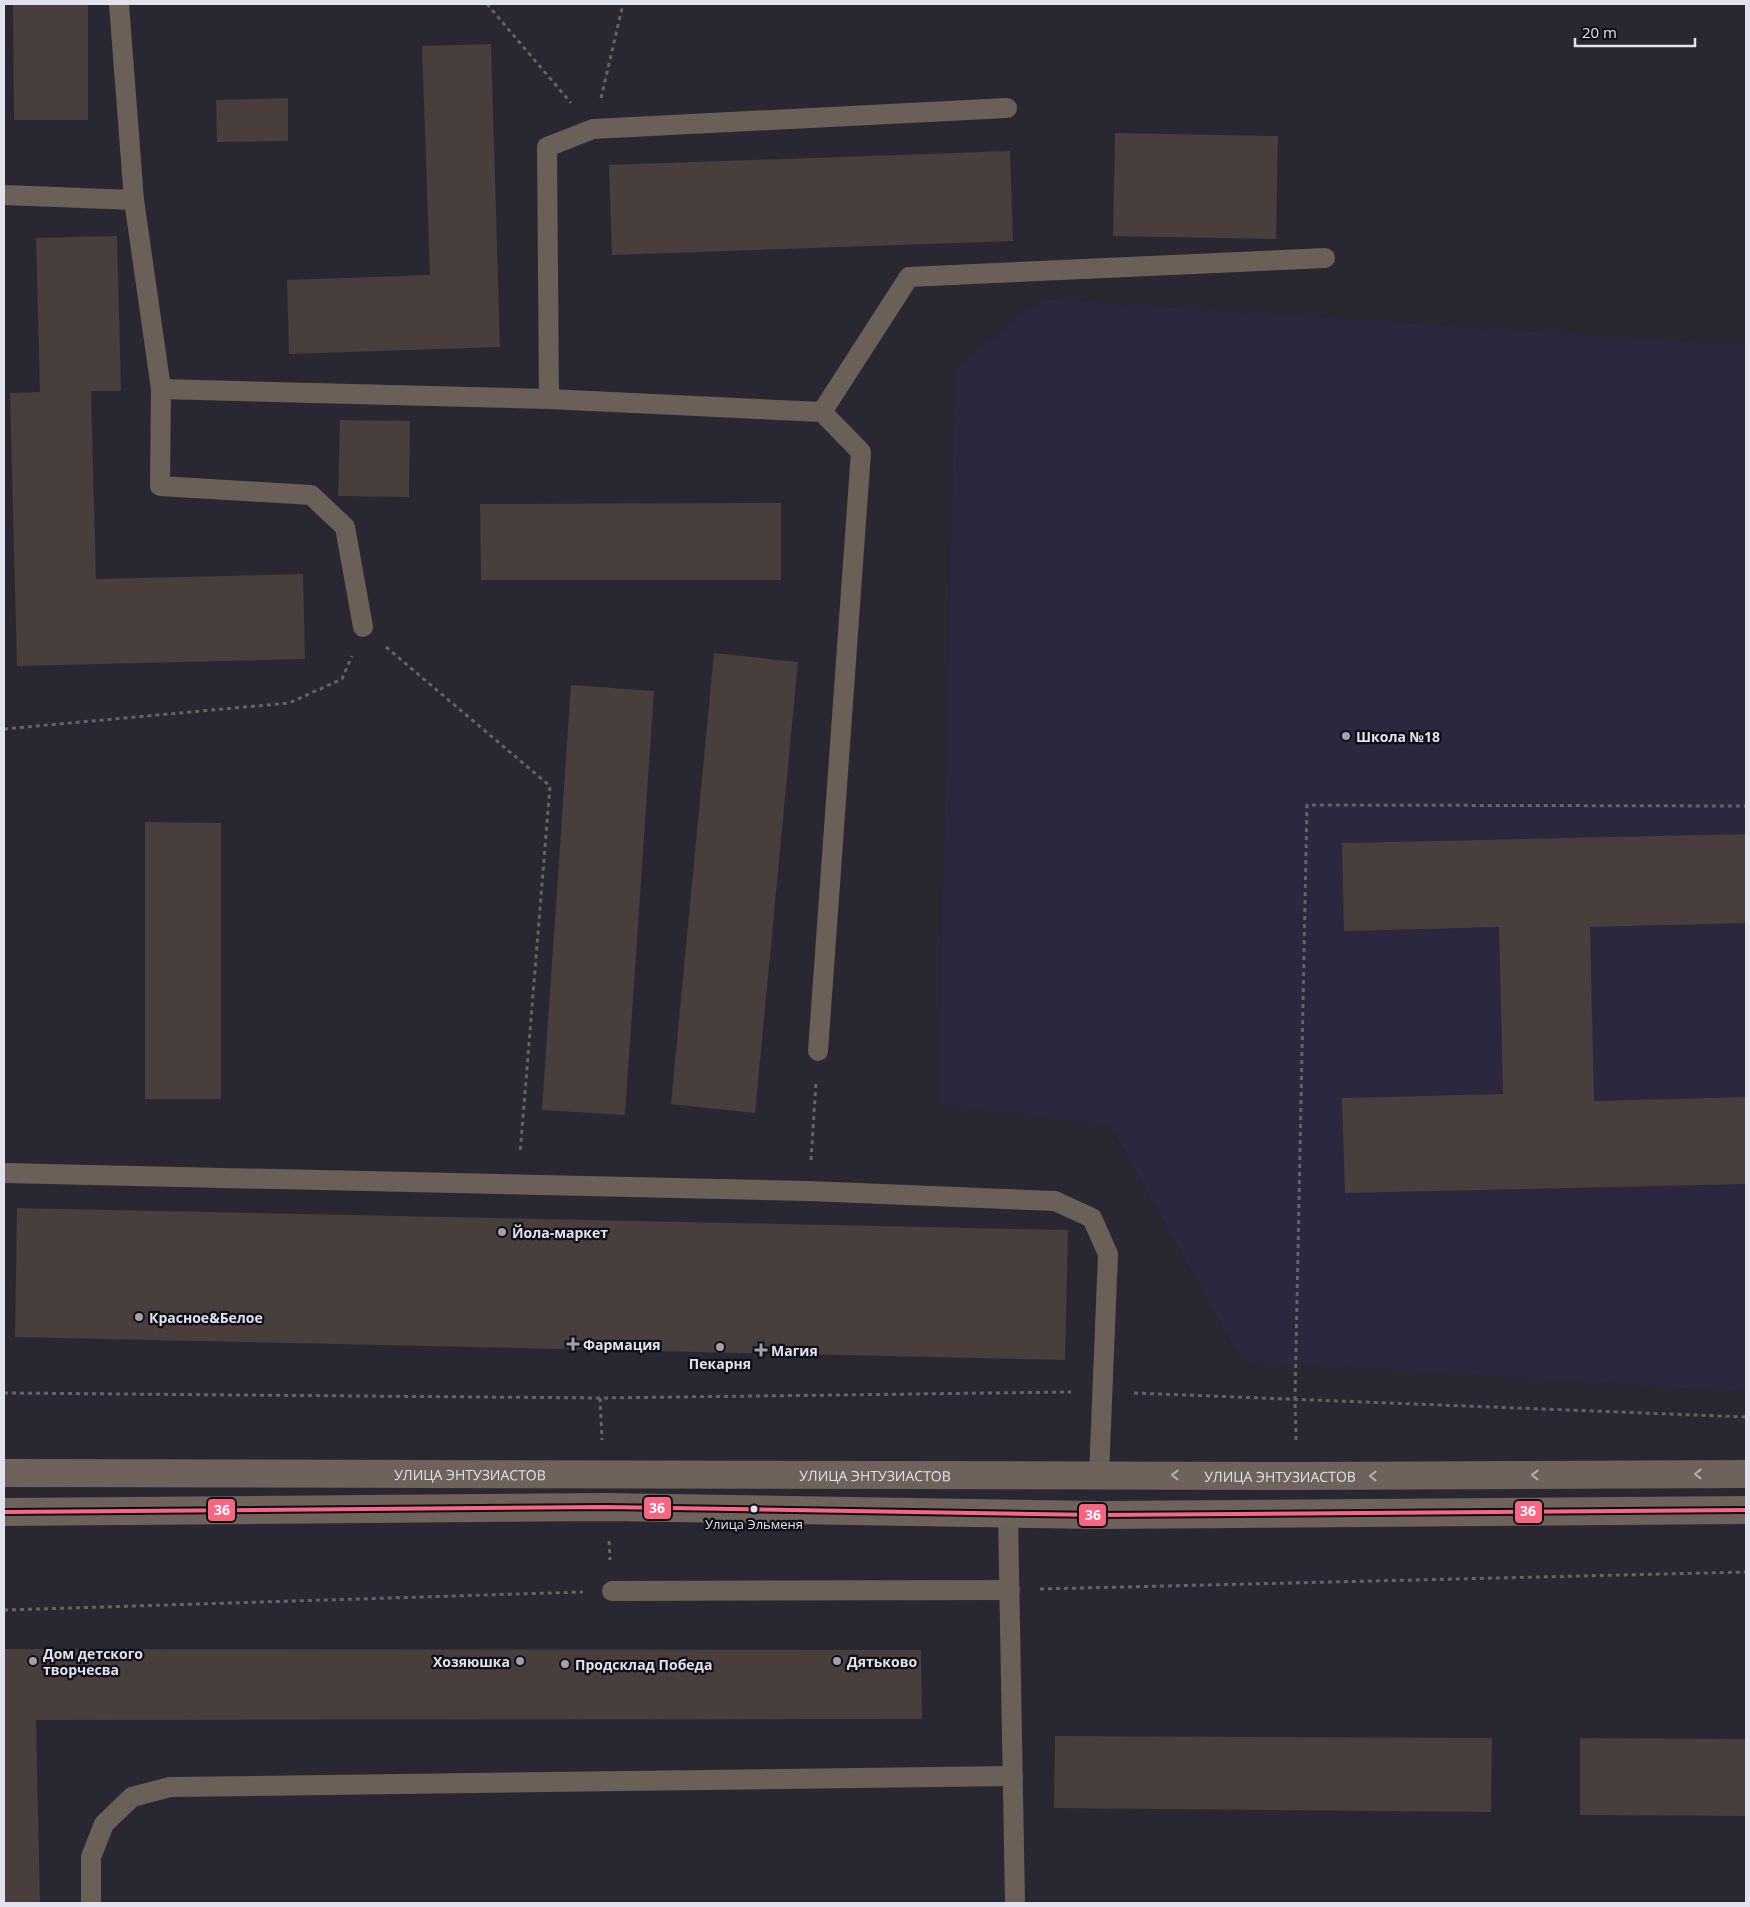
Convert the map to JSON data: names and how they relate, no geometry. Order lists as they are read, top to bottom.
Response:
{
  "streets": {
    "main road": ["УЛИЦА ЭНТУЗИАСТОВ"]
  },
  "places": {
    "other": [
      "Школа №18",
      "Йола-маркет",
      "Красное&Белое",
      "Пекарня",
      "Улица Эльменя",
      "Дом детского творчесва",
      "Хозяюшка",
      "Дятьково",
      "Продсклад Победа"
    ],
    "health": ["Фармация", "Магия"]
  },
  "lines": ["transit line 36"],
  "scale_bar": "20 m"
}
